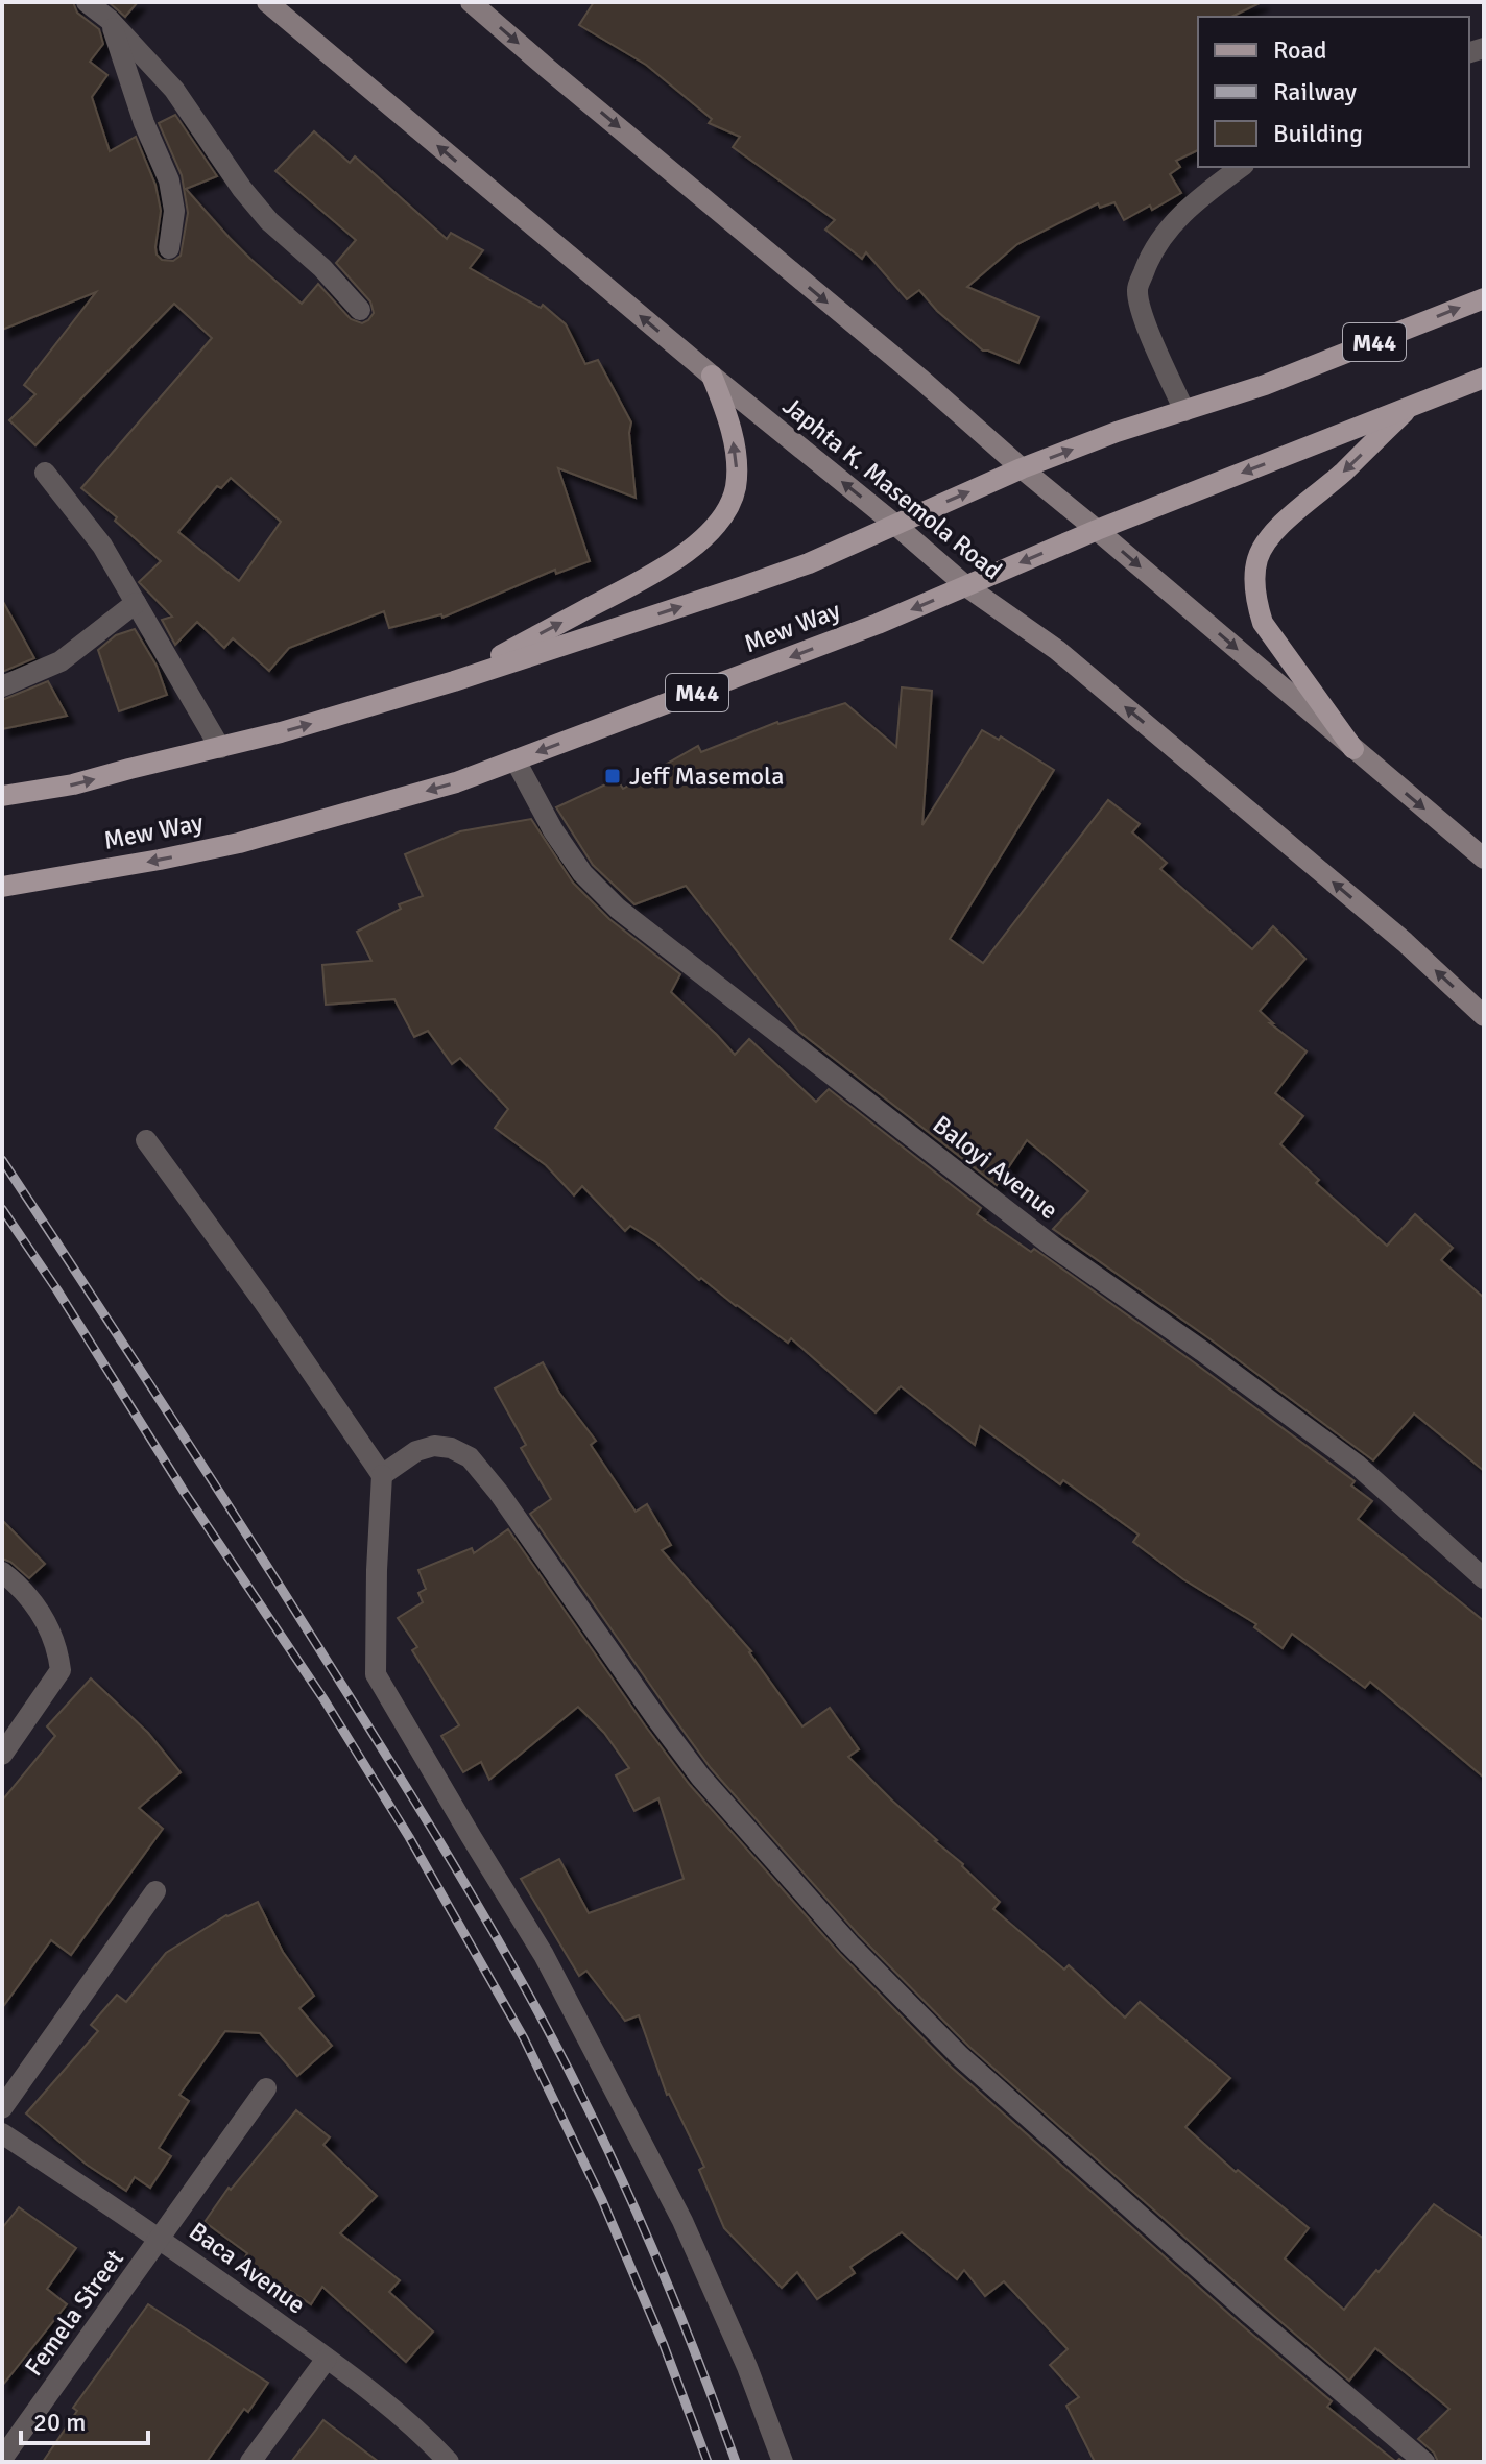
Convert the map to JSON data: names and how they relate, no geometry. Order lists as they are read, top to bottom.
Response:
{
  "streets": {
    "main road": ["M44", "Japhta K. Masemola Road", "Mew Way"],
    "street": ["Baloyi Avenue", "Baca Avenue", "Femela Street"]
  },
  "crossings": [
    ["M44", "Japhta K. Masemola Road"],
    ["Japhta K. Masemola Road", "Mew Way"],
    ["Mew Way", "Baloyi Avenue"],
    ["Baca Avenue", "Femela Street"]
  ],
  "places": {
    "transit": ["Jeff Masemola"]
  },
  "legend": ["Road", "Railway", "Building"],
  "scale_bar": "20 m"
}
